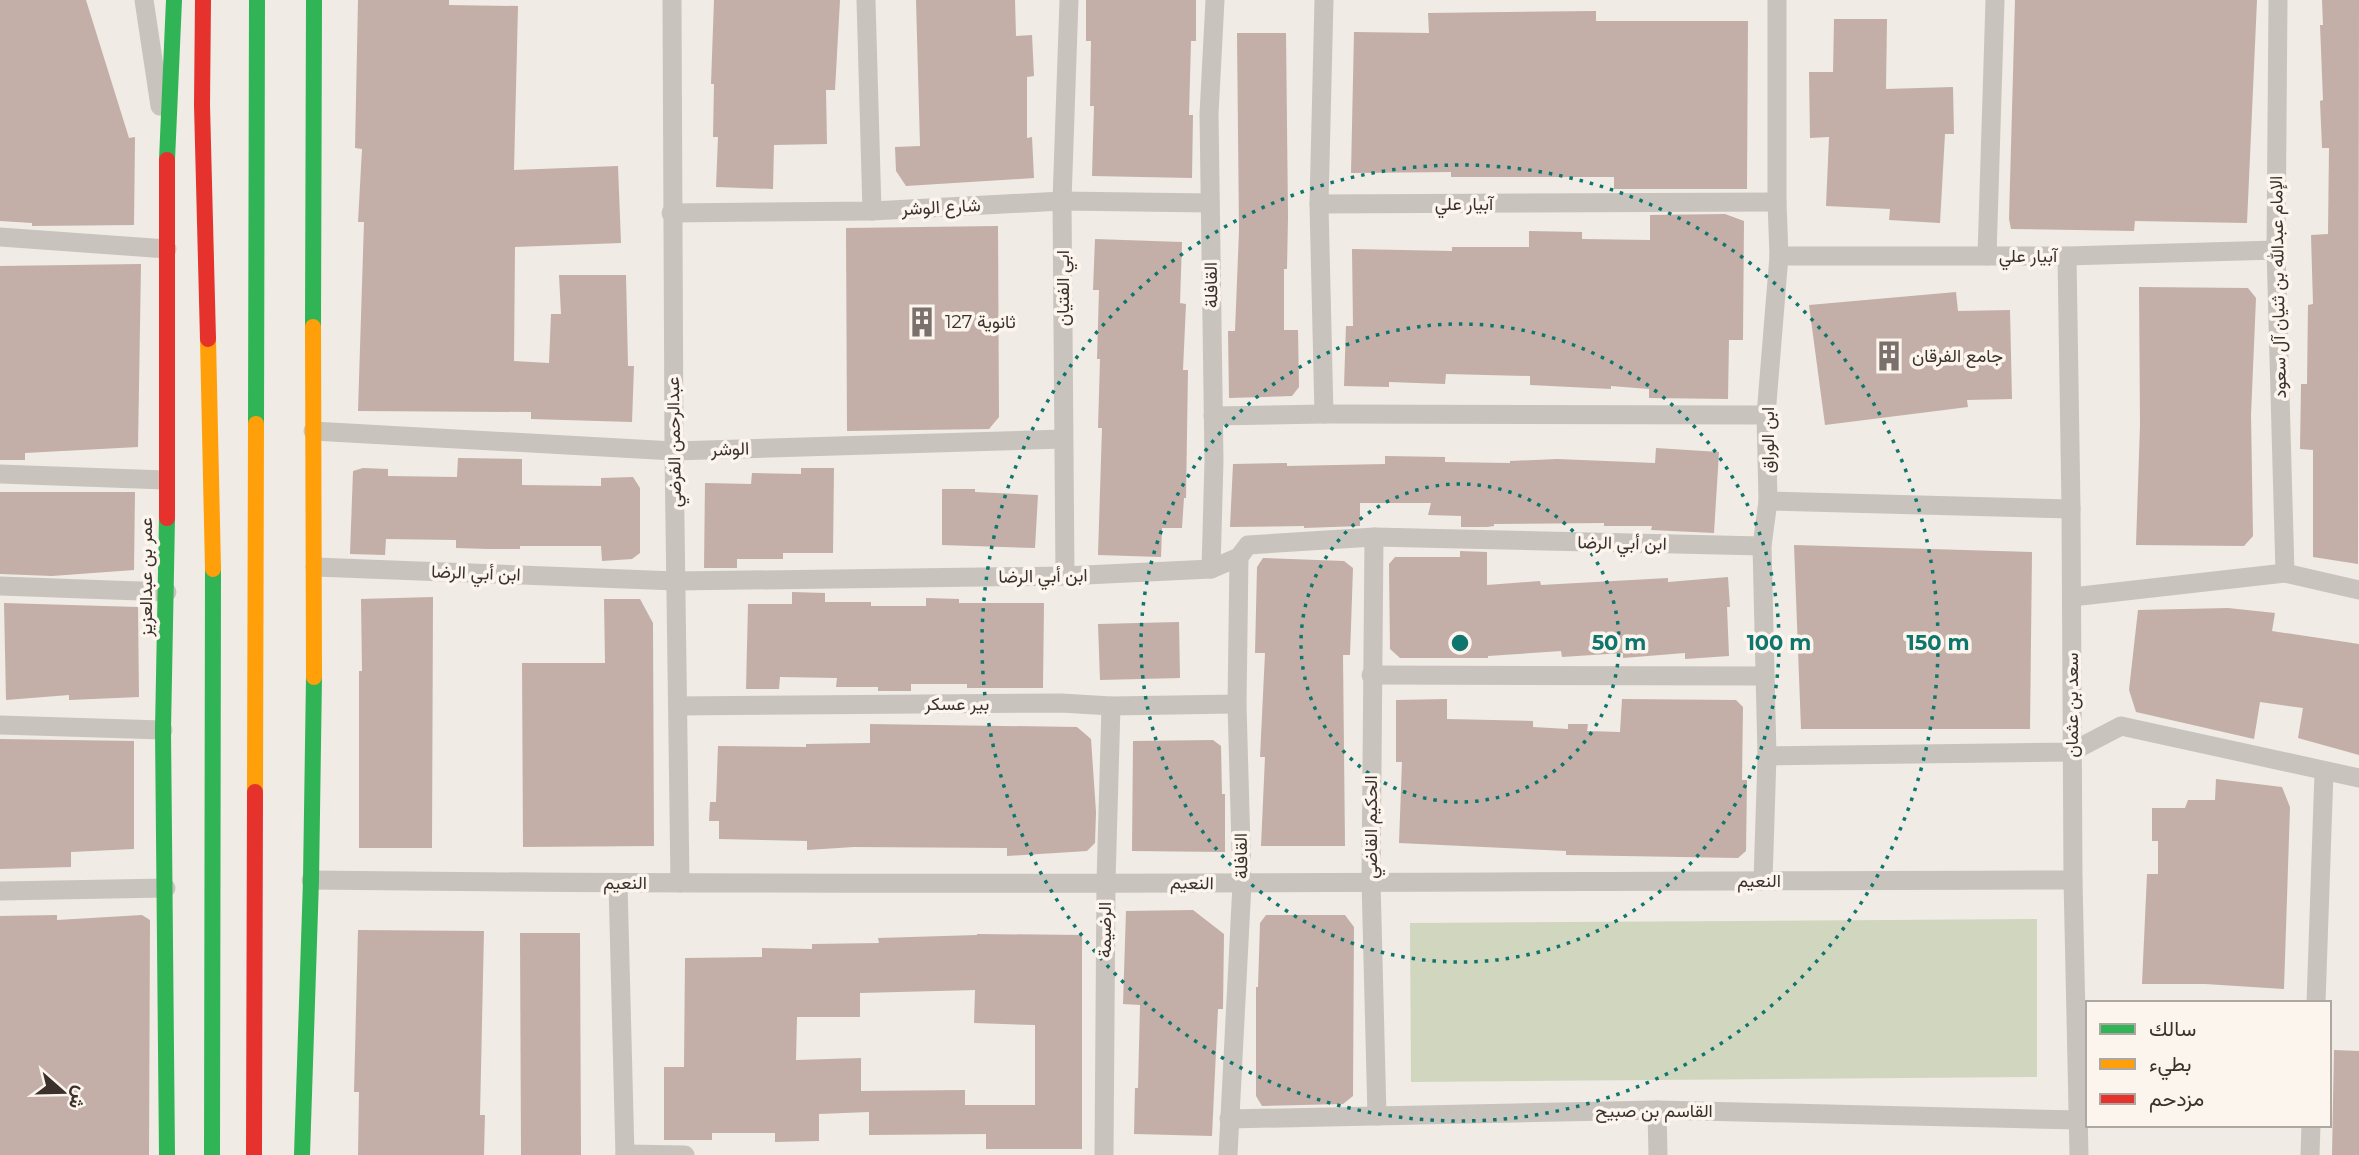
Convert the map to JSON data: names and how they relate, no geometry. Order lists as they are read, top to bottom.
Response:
{
  "streets": {
    "street": [
      "آبيار علي",
      "شارع الوشر",
      "القافلة",
      "الإمام عبدالله بن ثنيان آل سعود",
      "ابي الفتيان",
      "ابن الوراق",
      "عبدالرحمن الفرضي",
      "الوشر",
      "ابن أبي الرضا",
      "عمر بن عبدالعزيز",
      "بير عسكر",
      "سعد بن عثمان",
      "الحكيم القاضي",
      "النعيم",
      "الرضيمة",
      "القاسم بن صبيح"
    ]
  },
  "crossings": [
    ["آبيار علي", "الإمام عبدالله بن ثنيان آل سعود"],
    ["آبيار علي", "ابن الوراق"],
    ["آبيار علي", "سعد بن عثمان"],
    ["شارع الوشر", "القافلة"],
    ["شارع الوشر", "ابي الفتيان"],
    ["شارع الوشر", "عبدالرحمن الفرضي"],
    ["القافلة", "ابن أبي الرضا"],
    ["القافلة", "بير عسكر"],
    ["القافلة", "النعيم"],
    ["القافلة", "القاسم بن صبيح"],
    ["ابي الفتيان", "الوشر"],
    ["ابي الفتيان", "ابن أبي الرضا"],
    ["ابن الوراق", "ابن أبي الرضا"],
    ["ابن الوراق", "النعيم"],
    ["عبدالرحمن الفرضي", "الوشر"],
    ["عبدالرحمن الفرضي", "ابن أبي الرضا"],
    ["عبدالرحمن الفرضي", "بير عسكر"],
    ["عبدالرحمن الفرضي", "النعيم"],
    ["ابن أبي الرضا", "الحكيم القاضي"],
    ["بير عسكر", "الرضيمة"],
    ["سعد بن عثمان", "النعيم"],
    ["سعد بن عثمان", "القاسم بن صبيح"],
    ["الحكيم القاضي", "النعيم"],
    ["الحكيم القاضي", "القاسم بن صبيح"],
    ["النعيم", "الرضيمة"]
  ],
  "places": {
    "building": ["ثانوية 127", "جامع الفرقان"]
  },
  "legend": ["سالك", "بطيء", "مزدحم"],
  "north": "right",
  "rings": ["50 m", "100 m", "150 m"]
}
